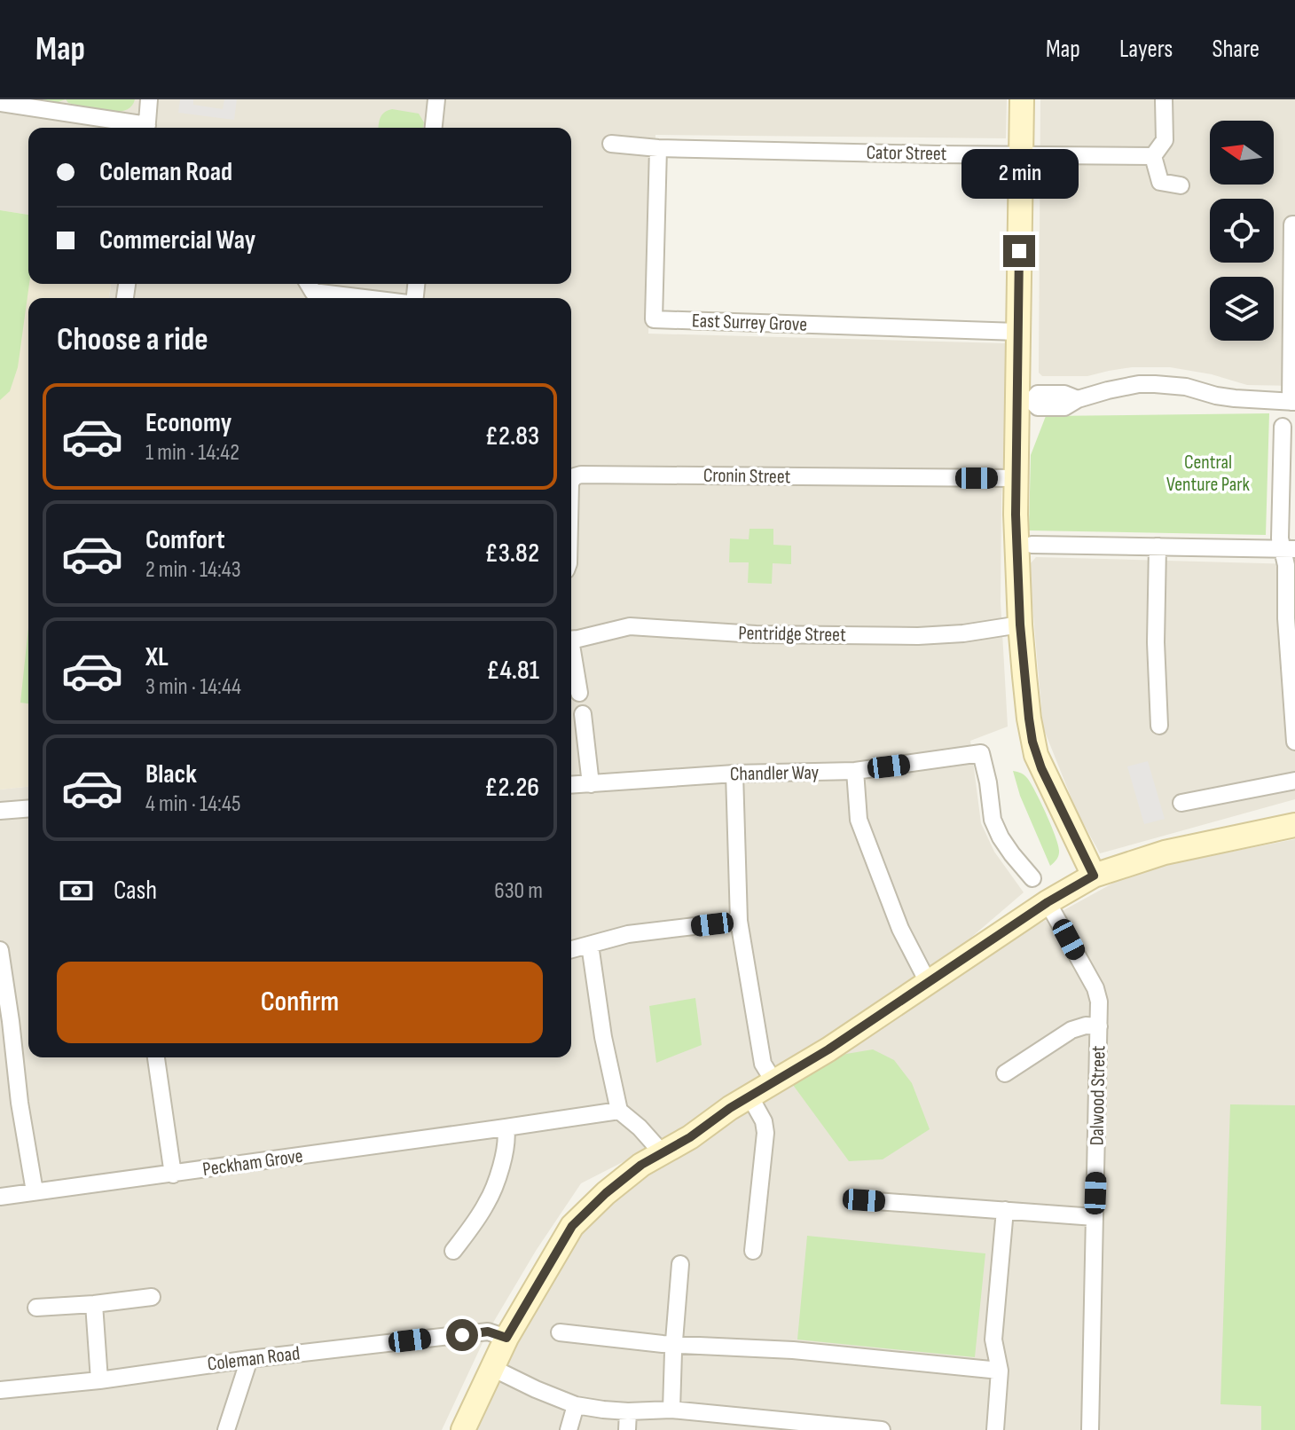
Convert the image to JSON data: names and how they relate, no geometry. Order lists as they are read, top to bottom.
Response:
{
  "streets": {
    "street": [
      "Cator Street",
      "East Surrey Grove",
      "Cronin Street",
      "Pentridge Street",
      "Chandler Way",
      "Dalwood Street",
      "Peckham Grove",
      "Coleman Road"
    ]
  },
  "crossings": [
    ["Cator Street", "East Surrey Grove"]
  ],
  "parks": ["Central Venture Park"],
  "north": "left",
  "page": {
    "header": "Map",
    "nav": ["Map", "Layers", "Share"],
    "banner": ["Coleman Road", "Commercial Way"],
    "bubble": "2 min",
    "heading": "Choose a ride",
    "list": [
      {
        "name": "Economy",
        "note": "1 min · 14:42",
        "value": "£2.83"
      },
      {
        "name": "Comfort",
        "note": "2 min · 14:43",
        "value": "£3.82"
      },
      {
        "name": "XL",
        "note": "3 min · 14:44",
        "value": "£4.81"
      },
      {
        "name": "Black",
        "note": "4 min · 14:45",
        "value": "£2.26"
      }
    ],
    "pay": ["Cash", "630 m"],
    "buttons": "Confirm"
  }
}
